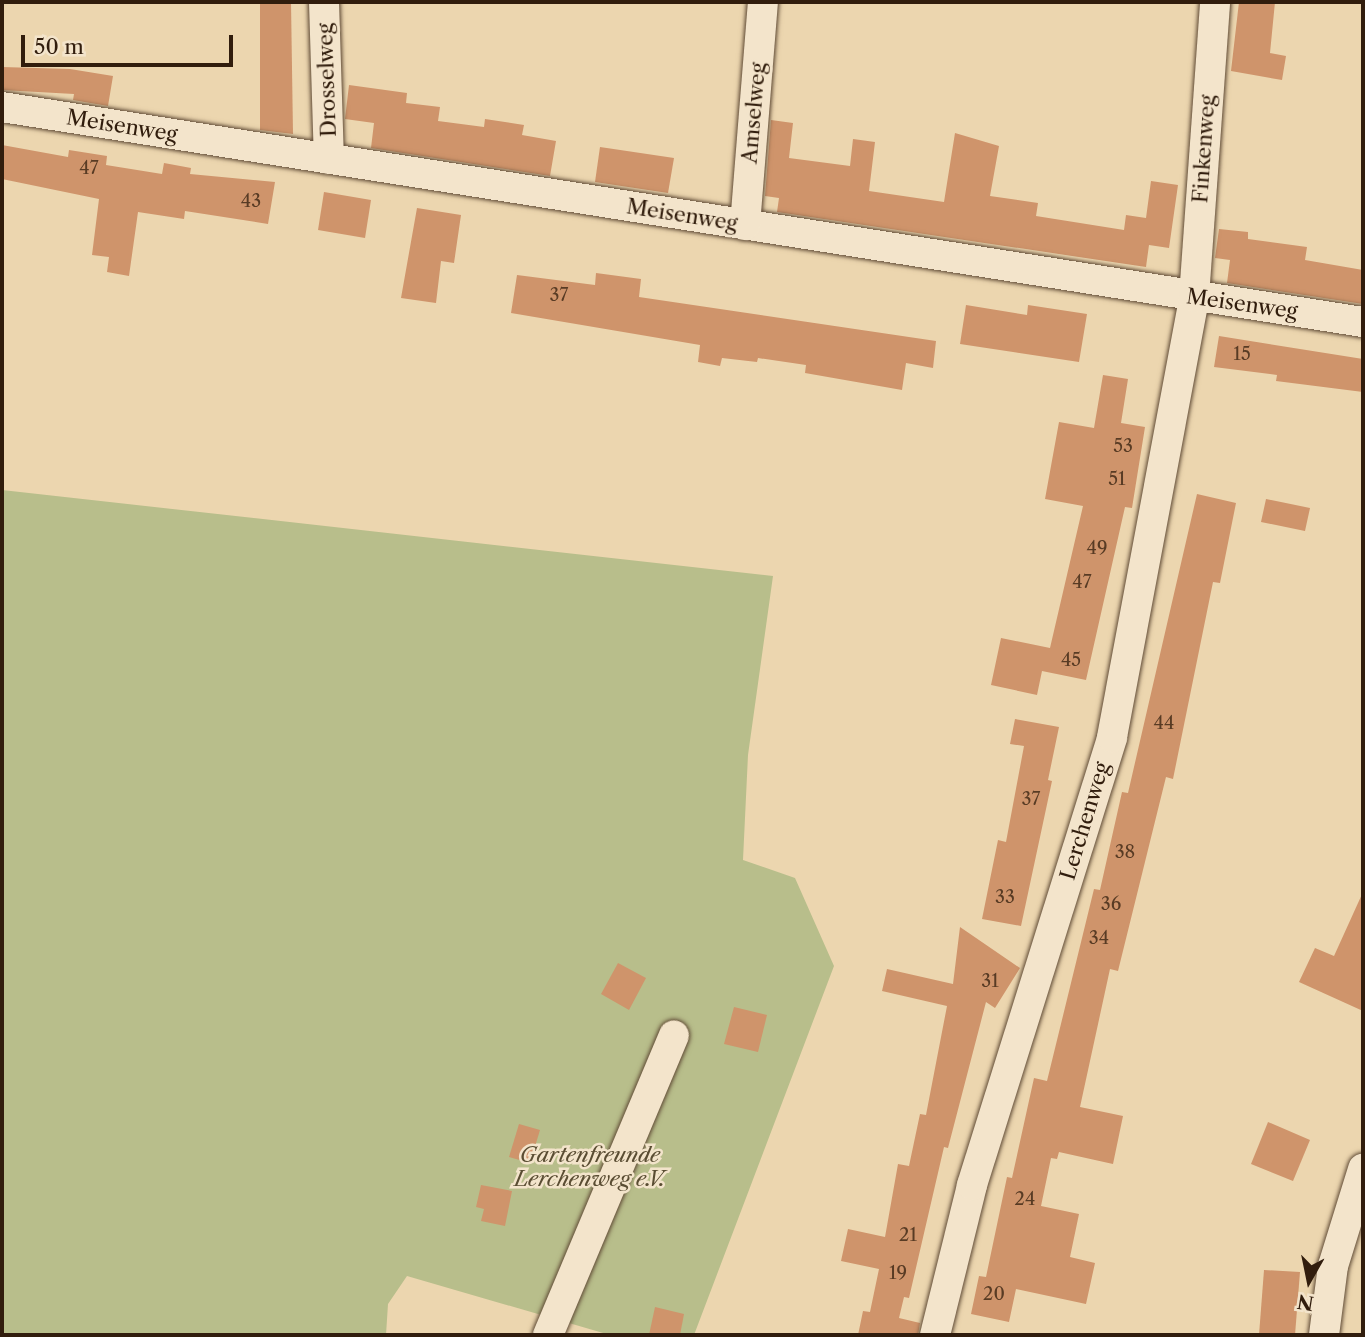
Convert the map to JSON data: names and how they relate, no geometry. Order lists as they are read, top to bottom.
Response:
{
  "streets": {
    "street": [
      "Drosselweg",
      "Amselweg",
      "Meisenweg",
      "Finkenweg",
      "Lerchenweg"
    ]
  },
  "crossings": [
    ["Drosselweg", "Meisenweg"],
    ["Amselweg", "Meisenweg"],
    ["Meisenweg", "Finkenweg"],
    ["Meisenweg", "Lerchenweg"],
    ["Finkenweg", "Lerchenweg"]
  ],
  "parks": ["Gartenfreunde Lerchenweg e.V."],
  "house_numbers": [
    "47",
    "43",
    "37",
    "15",
    "53",
    "51",
    "49",
    "47",
    "45",
    "44",
    "37",
    "38",
    "33",
    "36",
    "34",
    "31",
    "24",
    "21",
    "19",
    "20"
  ],
  "scale_bar": "50 m",
  "north": "bottom"
}
